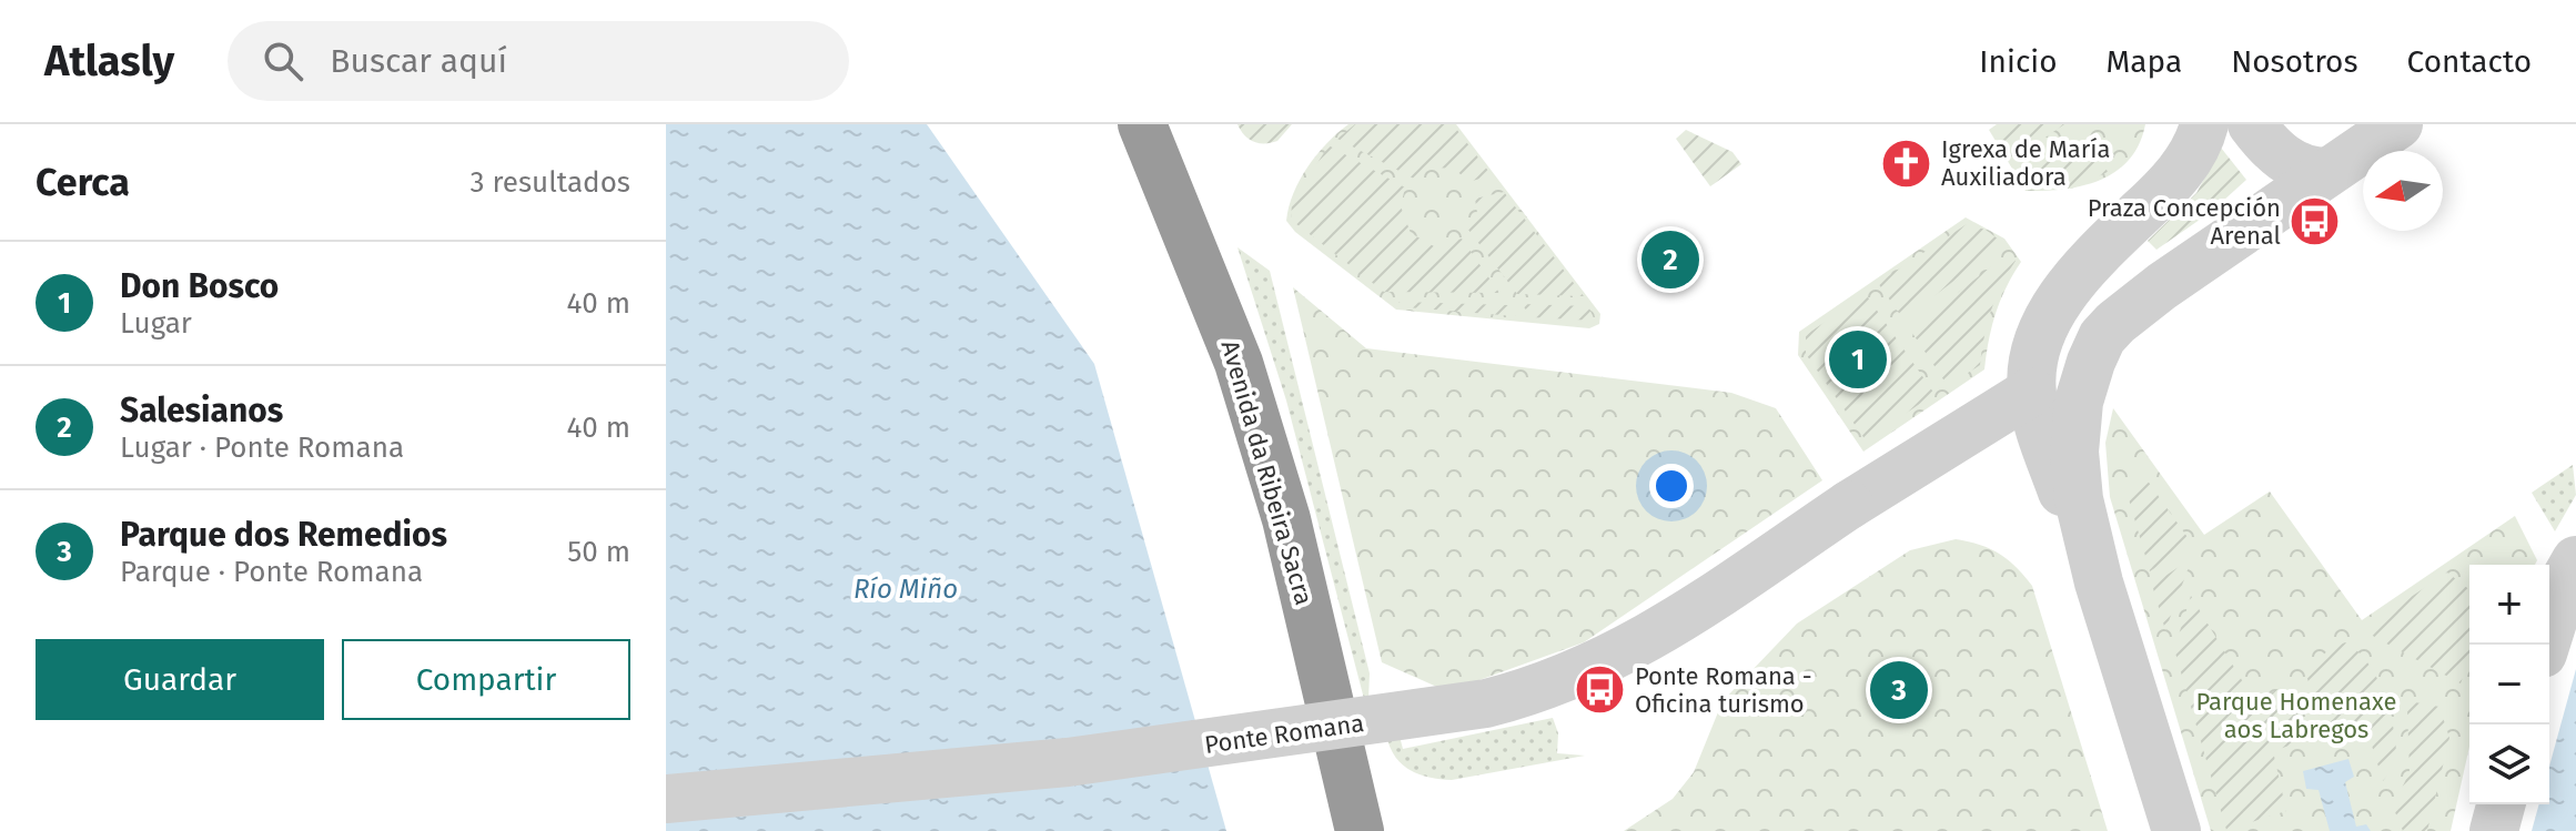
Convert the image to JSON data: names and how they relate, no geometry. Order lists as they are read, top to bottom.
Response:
{
  "streets": {
    "highway": ["Avenida da Ribeira Sacra"],
    "street": ["Ponte Romana"]
  },
  "water": ["Río Miño"],
  "parks": ["Parque Homenaxe aos Labregos"],
  "places": {
    "church": ["Igrexa de María Auxiliadora"],
    "bus stop": ["Praza Concepción Arenal", "Ponte Romana - Oficina turismo"]
  },
  "north": "left",
  "page": {
    "header": "Atlasly",
    "search": "Buscar aquí",
    "nav": [
      "Inicio",
      "Mapa",
      "Nosotros",
      "Contacto"
    ],
    "heading": ["Cerca", "3 resultados"],
    "pins": ["2", "1", "3"],
    "list": [
      {
        "mark": "1",
        "name": "Don Bosco",
        "note": "Lugar",
        "value": "40 m"
      },
      {
        "mark": "2",
        "name": "Salesianos",
        "note": "Lugar · Ponte Romana",
        "value": "40 m"
      },
      {
        "mark": "3",
        "name": "Parque dos Remedios",
        "note": "Parque · Ponte Romana",
        "value": "50 m"
      }
    ],
    "map_buttons": ["+", "−"],
    "buttons": ["Guardar", "Compartir"]
  }
}
